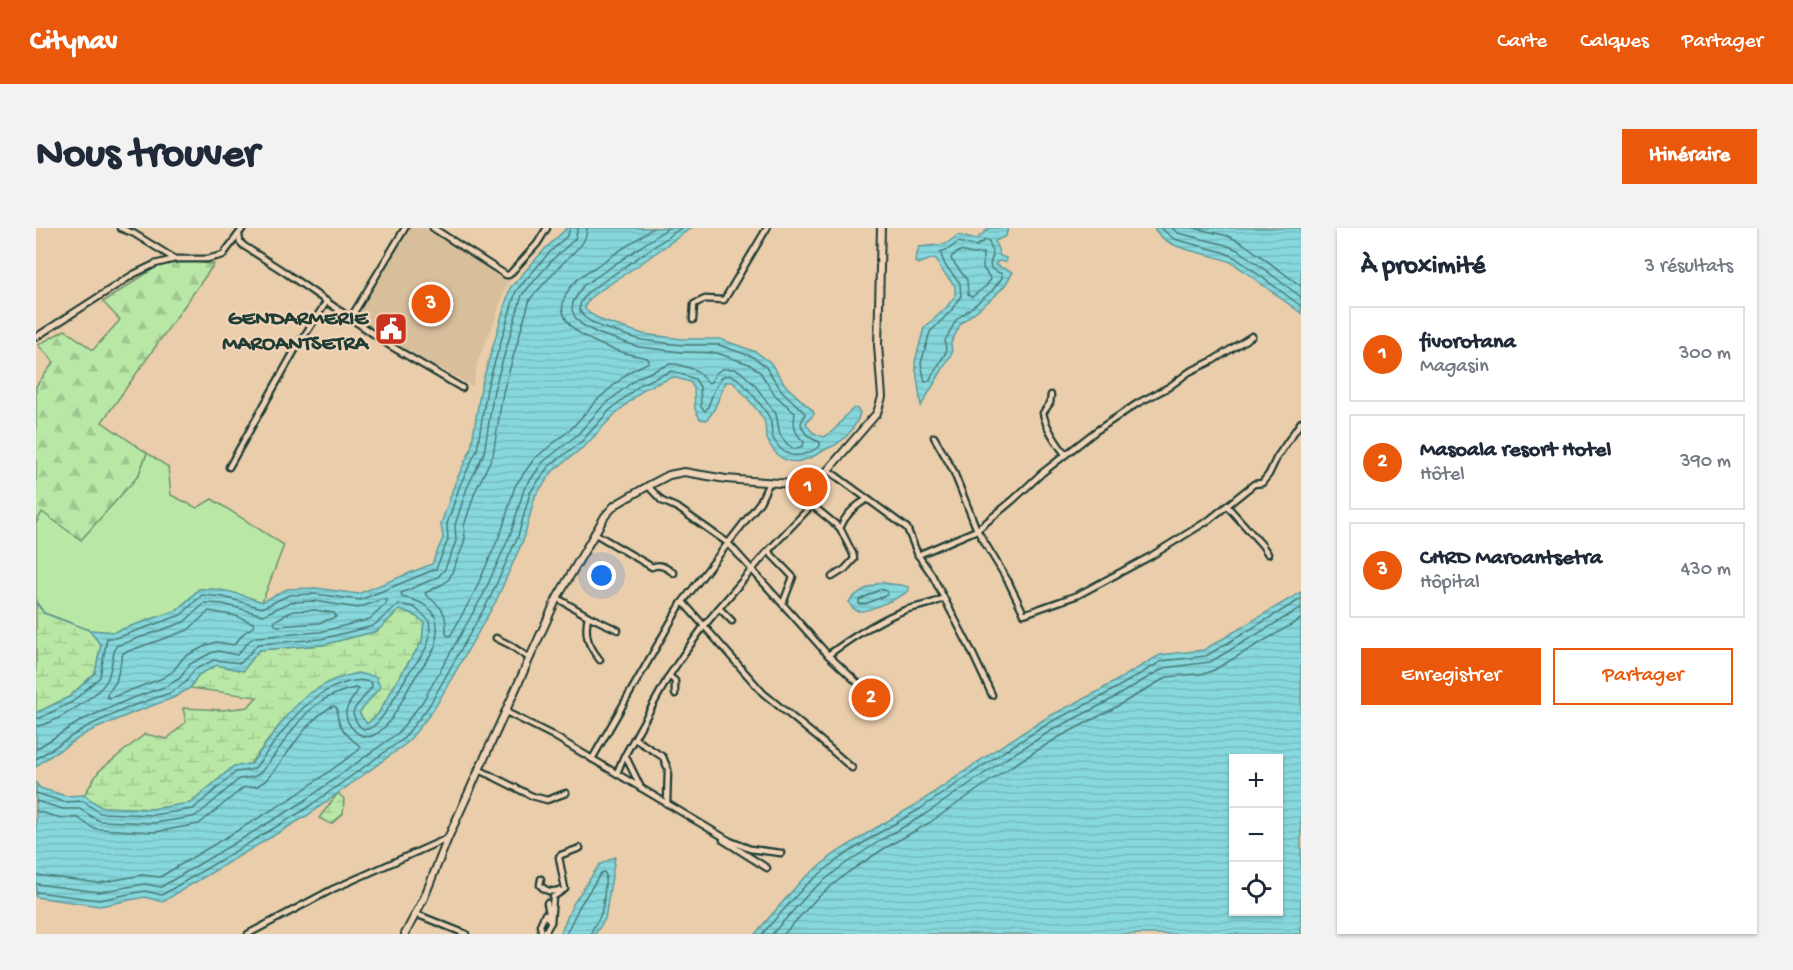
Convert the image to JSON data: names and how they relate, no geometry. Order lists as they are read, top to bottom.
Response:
{
  "places": {
    "public building": ["GENDARMERIE MAROANTSETRA"]
  },
  "page": {
    "header": "Citynav",
    "nav": ["Carte", "Calques", "Partager"],
    "buttons": [
      "Itinéraire",
      ["Enregistrer", "Partager"]
    ],
    "title": "Nous trouver",
    "heading": ["À proximité", "3 résultats"],
    "pins": ["3", "1", "2"],
    "list": [
      {
        "mark": "1",
        "name": "fivorotana",
        "note": "Magasin",
        "value": "300 m"
      },
      {
        "mark": "2",
        "name": "Masoala resort Hotel",
        "note": "Hôtel",
        "value": "390 m"
      },
      {
        "mark": "3",
        "name": "CHRD Maroantsetra",
        "note": "Hôpital",
        "value": "430 m"
      }
    ],
    "map_buttons": ["+", "−"]
  }
}
